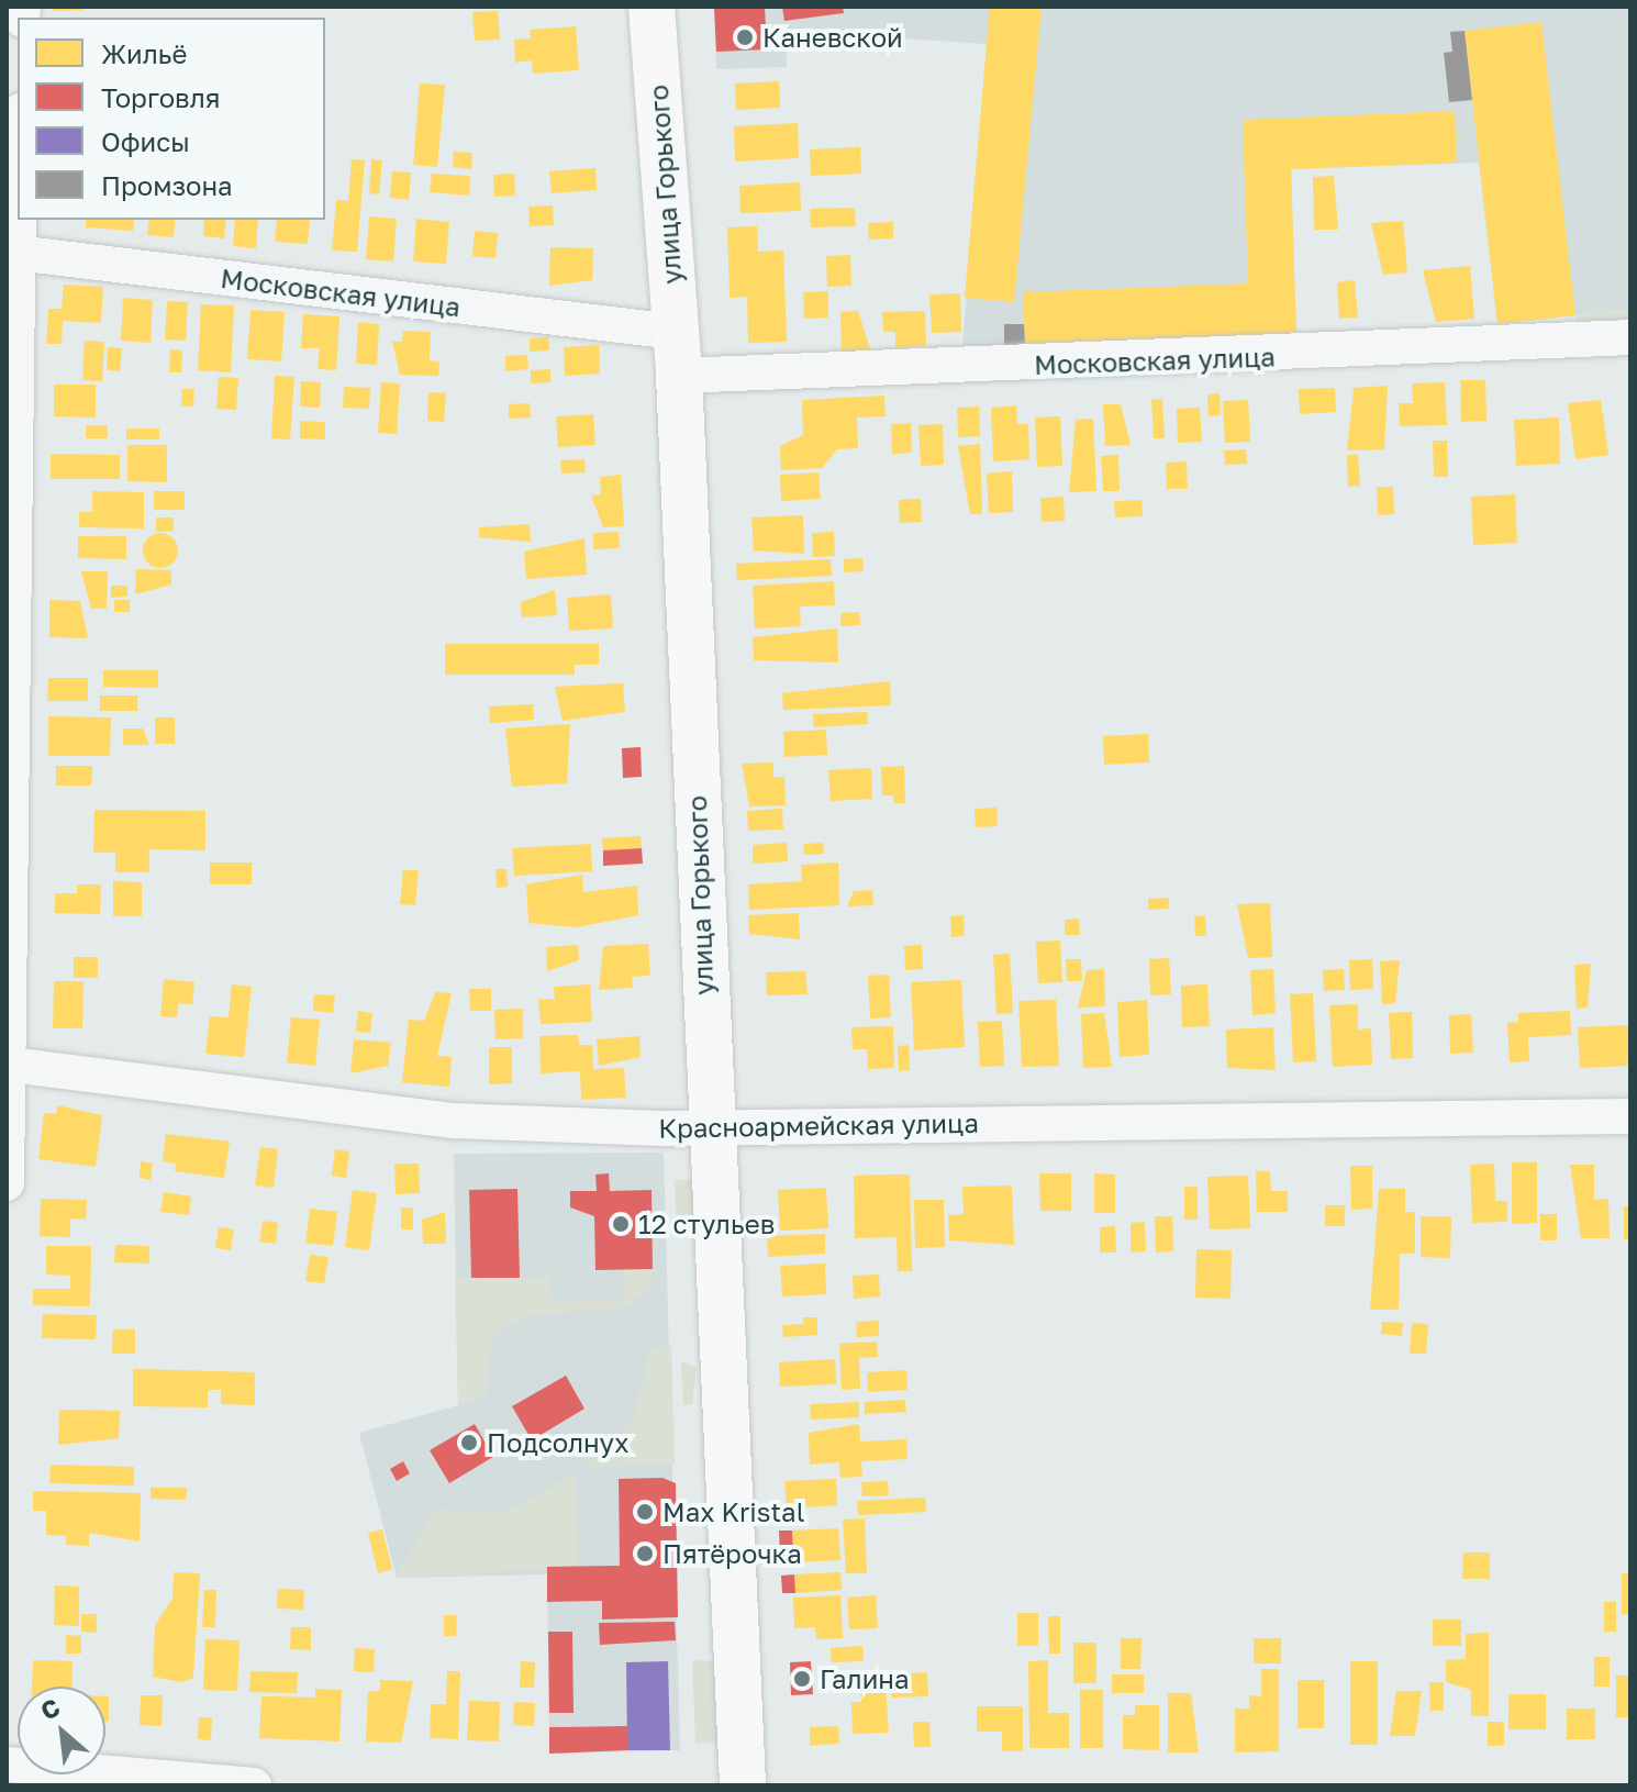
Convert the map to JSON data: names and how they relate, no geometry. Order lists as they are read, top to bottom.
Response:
{
  "streets": {
    "main road": ["улица Горького"],
    "street": ["Московская улица", "Красноармейская улица"]
  },
  "crossings": [
    ["улица Горького", "Московская улица"],
    ["улица Горького", "Красноармейская улица"]
  ],
  "places": [
    "Каневской",
    "12 стульев",
    "Подсолнух",
    "Max Kristal",
    "Пятёрочка",
    "Галина"
  ],
  "legend": [
    "Жильё",
    "Торговля",
    "Офисы",
    "Промзона"
  ],
  "north": "top left"
}
